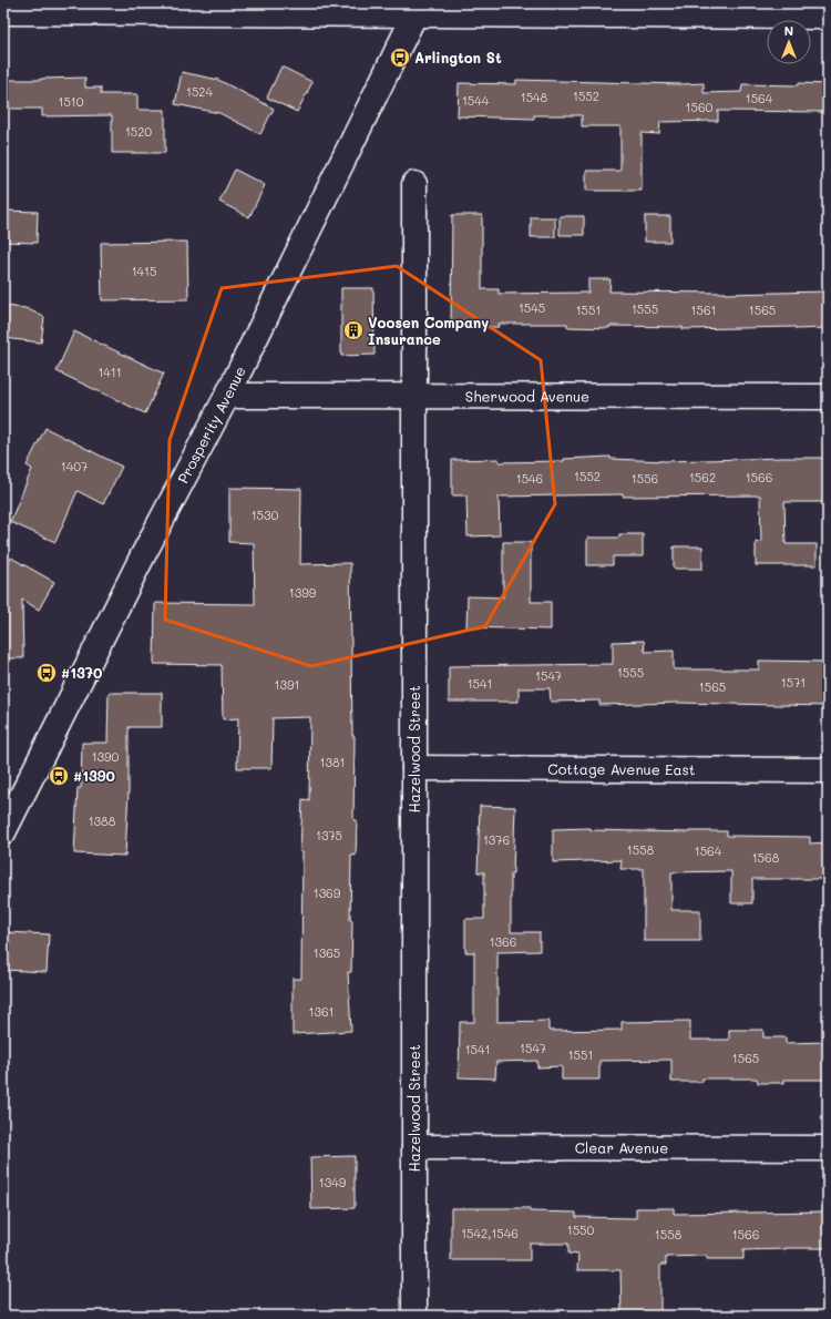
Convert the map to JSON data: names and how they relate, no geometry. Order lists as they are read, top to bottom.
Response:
{
  "streets": {
    "street": [
      "Sherwood Avenue",
      "Prosperity Avenue",
      "Hazelwood Street",
      "Cottage Avenue East",
      "Clear Avenue"
    ]
  },
  "crossings": [
    ["Sherwood Avenue", "Prosperity Avenue"],
    ["Sherwood Avenue", "Hazelwood Street"],
    ["Hazelwood Street", "Cottage Avenue East"],
    ["Hazelwood Street", "Clear Avenue"]
  ],
  "places": {
    "bus stop": ["Arlington St", "#1370", "#1390"],
    "building": ["Voosen Company Insurance"]
  },
  "house_numbers": [
    "1524",
    "1552",
    "1548",
    "1564",
    "1544",
    "1510",
    "1560",
    "1520",
    "1415",
    "1545",
    "1555",
    "1551",
    "1561",
    "1565",
    "1411",
    "1407",
    "1552",
    "1562",
    "1566",
    "1546",
    "1556",
    "1530",
    "1399",
    "1555",
    "1547",
    "1571",
    "1541",
    "1391",
    "1565",
    "1390",
    "1381",
    "1388",
    "1375",
    "1376",
    "1558",
    "1564",
    "1568",
    "1369",
    "1366",
    "1365",
    "1361",
    "1547",
    "1541",
    "1551",
    "1565",
    "1349",
    "1550",
    "1542,1546",
    "1558",
    "1566"
  ],
  "north": "top"
}
